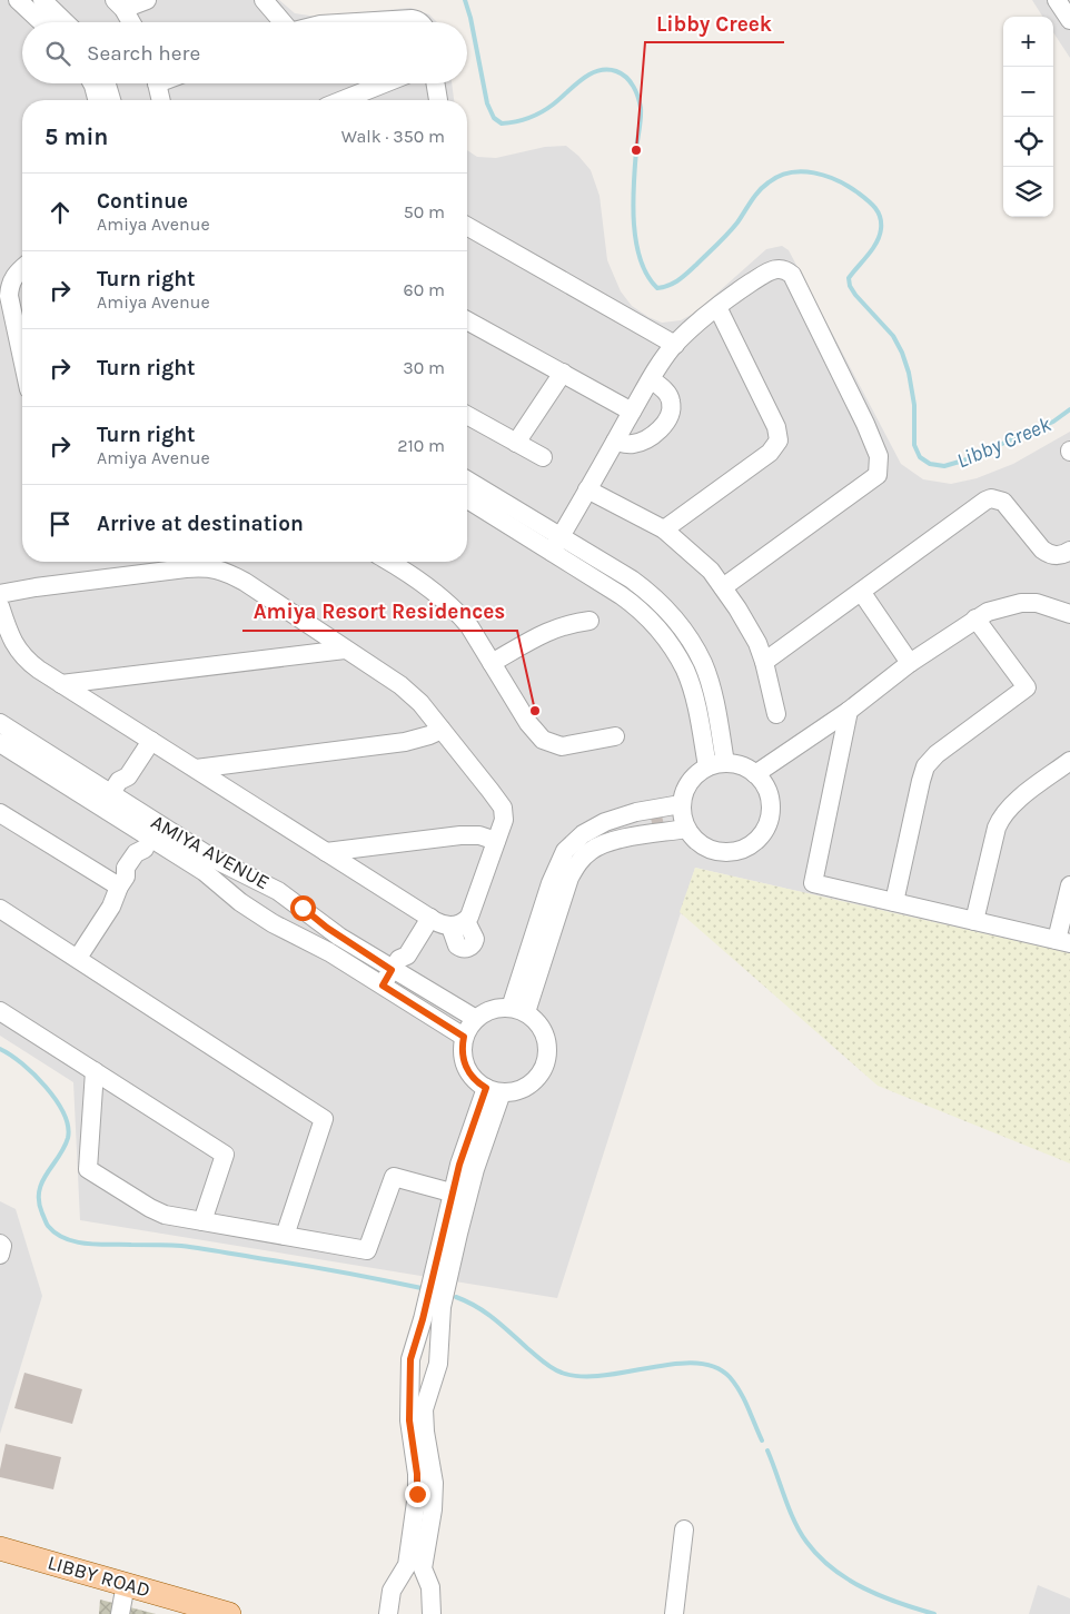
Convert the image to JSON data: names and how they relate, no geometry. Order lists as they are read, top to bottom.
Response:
{
  "streets": {
    "main road": ["LIBBY ROAD"],
    "street": ["AMIYA AVENUE"]
  },
  "water": ["Libby Creek"],
  "places": ["Libby Creek", "Amiya Resort Residences"],
  "page": {
    "map_buttons": ["+", "−"],
    "search": "Search here",
    "heading": ["5 min", "Walk · 350 m"],
    "list": [
      ["Continue", "Amiya Avenue", "50 m"],
      ["Turn right", "Amiya Avenue", "60 m"],
      ["Turn right", "30 m"],
      ["Turn right", "Amiya Avenue", "210 m"],
      "Arrive at destination"
    ]
  }
}
